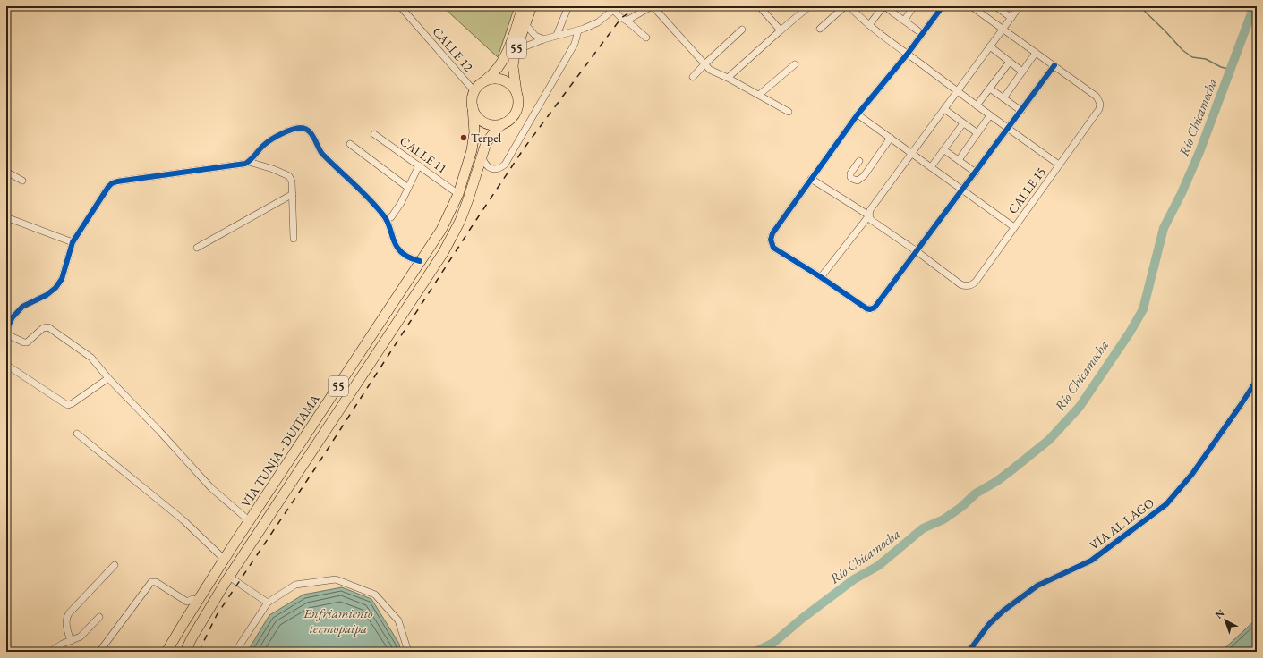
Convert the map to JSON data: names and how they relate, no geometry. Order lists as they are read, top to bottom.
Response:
{
  "streets": {
    "highway": ["55", "VÍA TUNJA - DUITAMA"],
    "street": [
      "CALLE 12",
      "CALLE 11",
      "CALLE 15",
      "VÍA AL LAGO"
    ]
  },
  "crossings": [
    ["55", "CALLE 12"],
    ["55", "VÍA TUNJA - DUITAMA"],
    ["CALLE 12", "VÍA TUNJA - DUITAMA"],
    ["CALLE 11", "VÍA TUNJA - DUITAMA"]
  ],
  "water": ["Río Chicamocha", "Enfriamiento termopaipa"],
  "places": ["Terpel"],
  "north": "top left"
}
